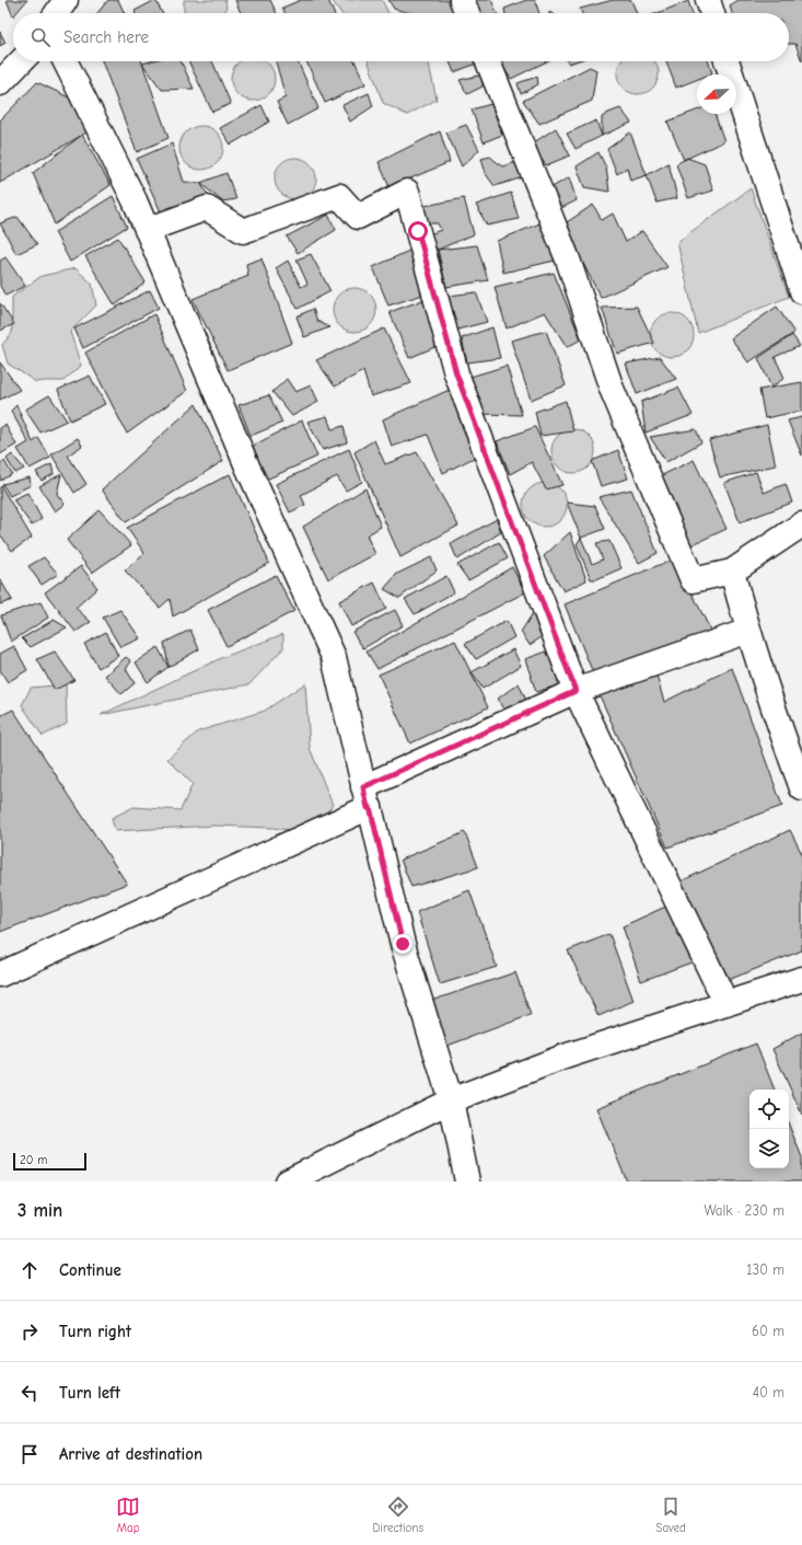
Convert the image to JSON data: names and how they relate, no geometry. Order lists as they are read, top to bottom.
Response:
{
  "scale_bar": "20 m",
  "north": "bottom left",
  "page": {
    "search": "Search here",
    "scale": "20 m",
    "heading": ["3 min", "Walk · 230 m"],
    "list": [
      ["Continue", "130 m"],
      ["Turn right", "60 m"],
      ["Turn left", "40 m"],
      "Arrive at destination"
    ],
    "nav": ["Map", "Directions", "Saved"]
  }
}
